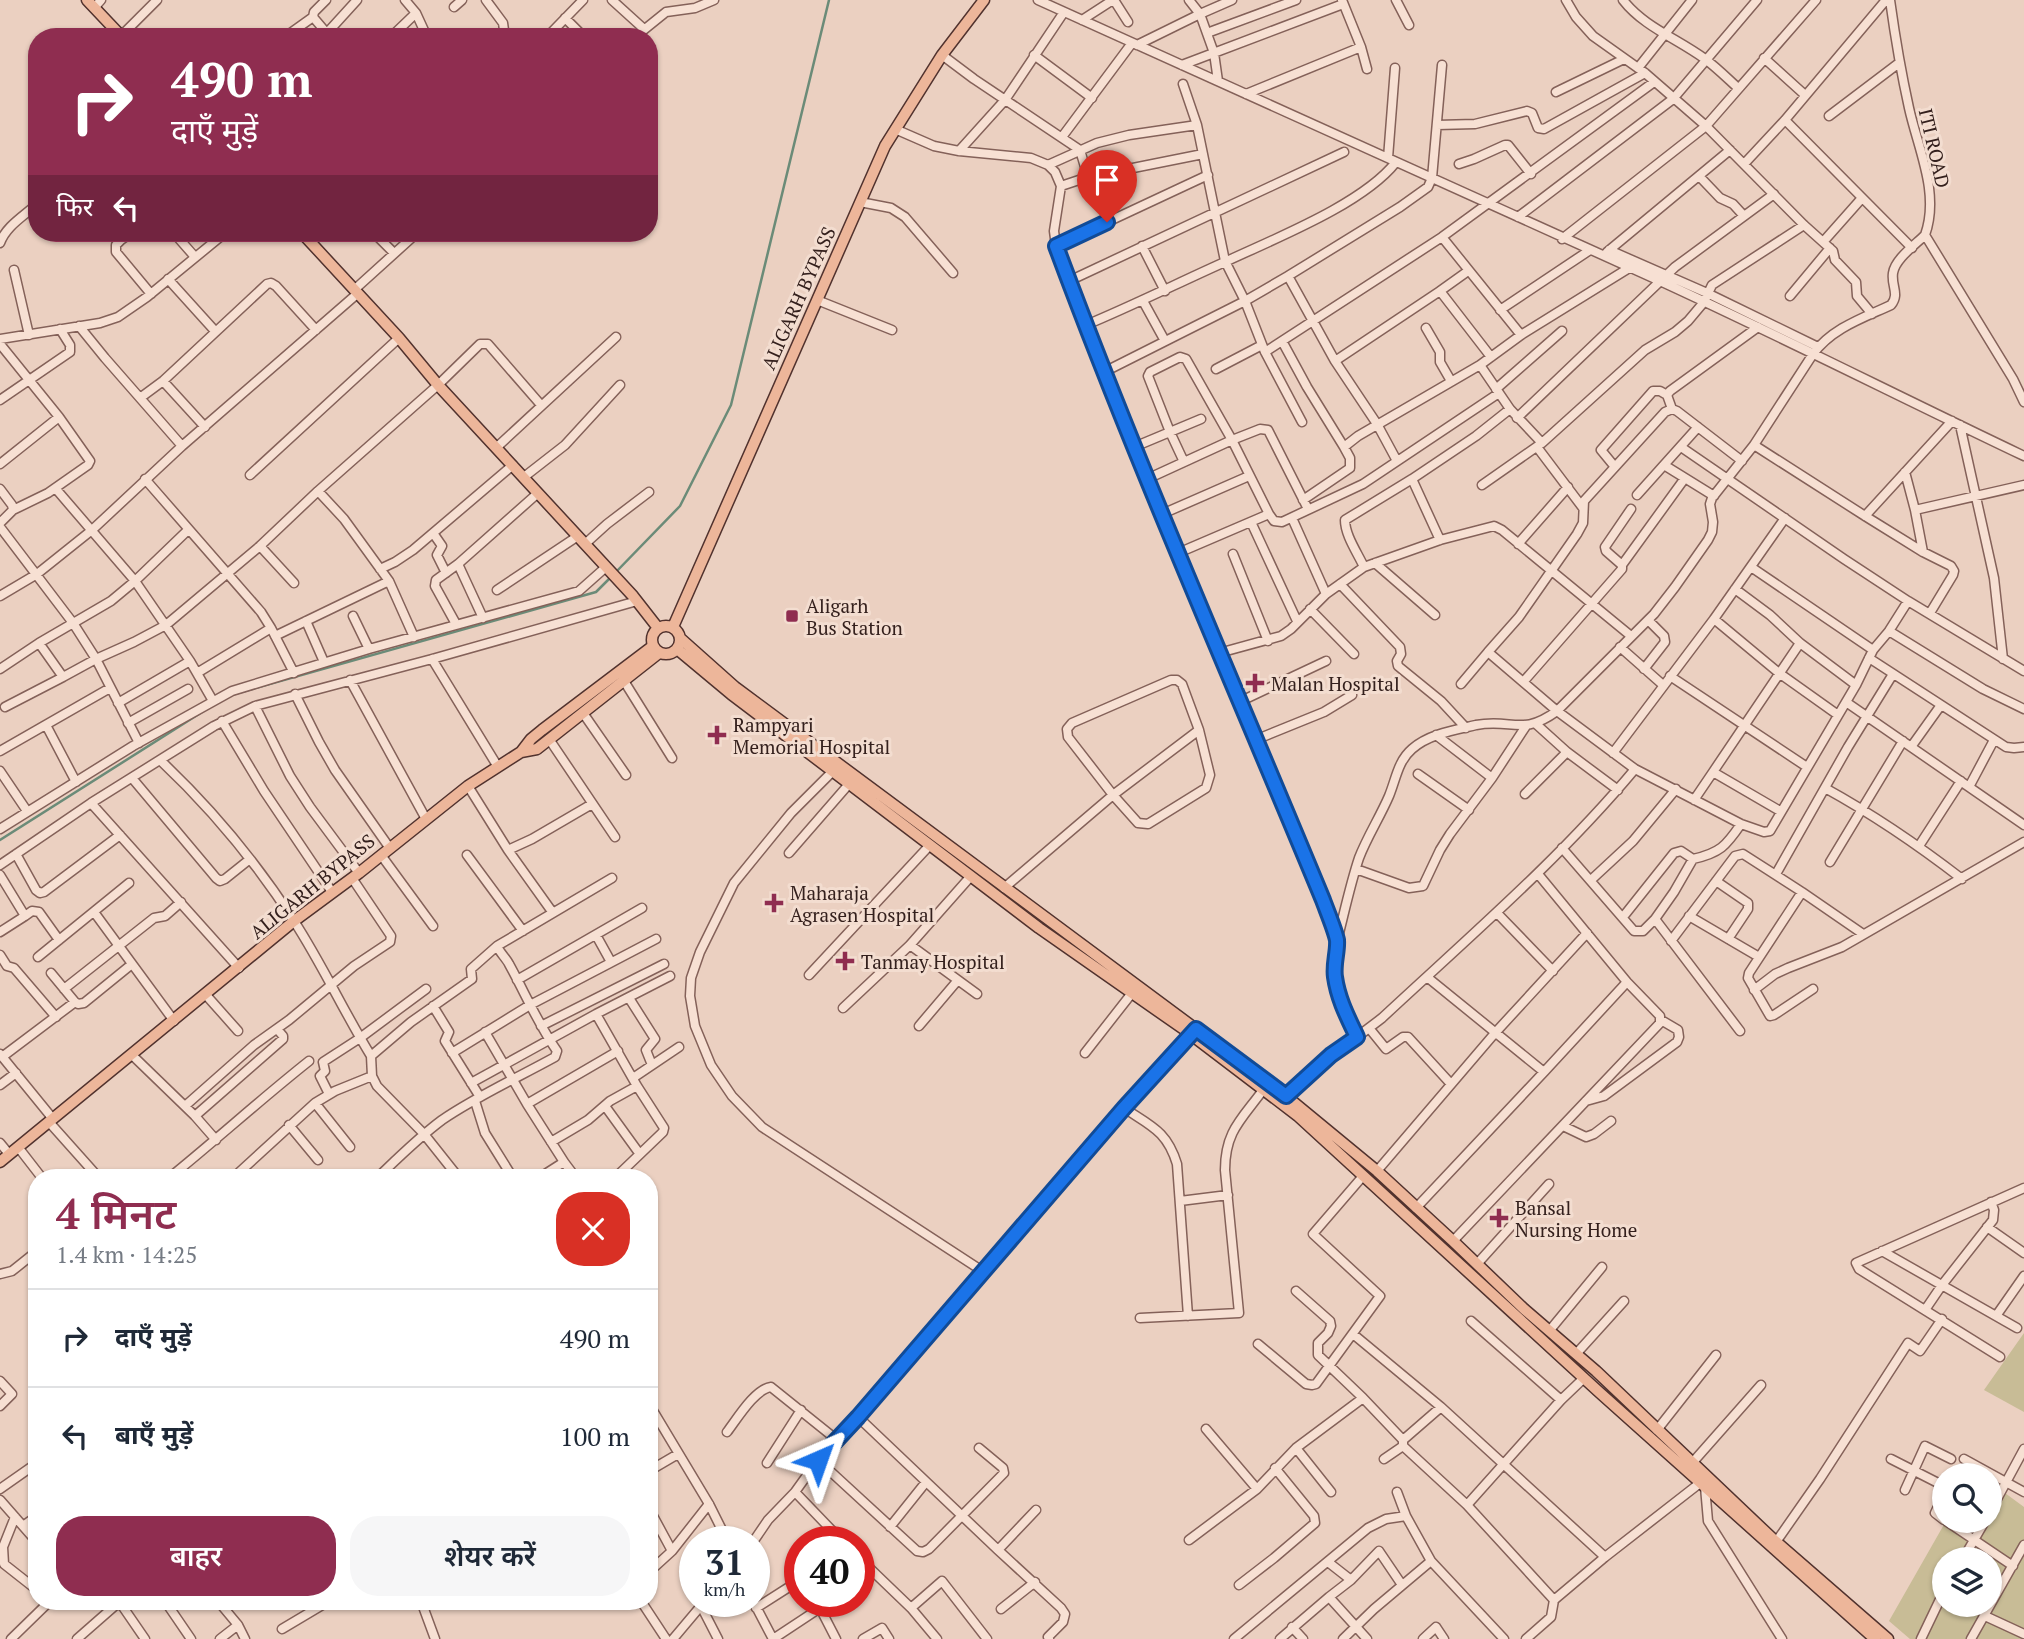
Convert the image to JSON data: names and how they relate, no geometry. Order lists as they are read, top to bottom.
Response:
{
  "streets": {
    "main road": ["ALIGARH BYPASS"],
    "street": ["ITI ROAD"]
  },
  "places": {
    "transit": ["Aligarh Bus Station"],
    "health": [
      "Malan Hospital",
      "Rampyari Memorial Hospital",
      "Maharaja Agrasen Hospital",
      "Tanmay Hospital",
      "Bansal Nursing Home"
    ]
  },
  "page": {
    "turn": ["490 m", "दाएँ मुड़ें"],
    "then": "फिर",
    "heading": ["4 मिनट", "1.4 km · 14:25"],
    "list": [
      {
        "name": "दाएँ मुड़ें",
        "value": "490 m"
      },
      {
        "name": "बाएँ मुड़ें",
        "value": "100 m"
      }
    ],
    "buttons": ["बाहर", "शेयर करें"],
    "speed": "31 km/h",
    "limit": "40"
  }
}
